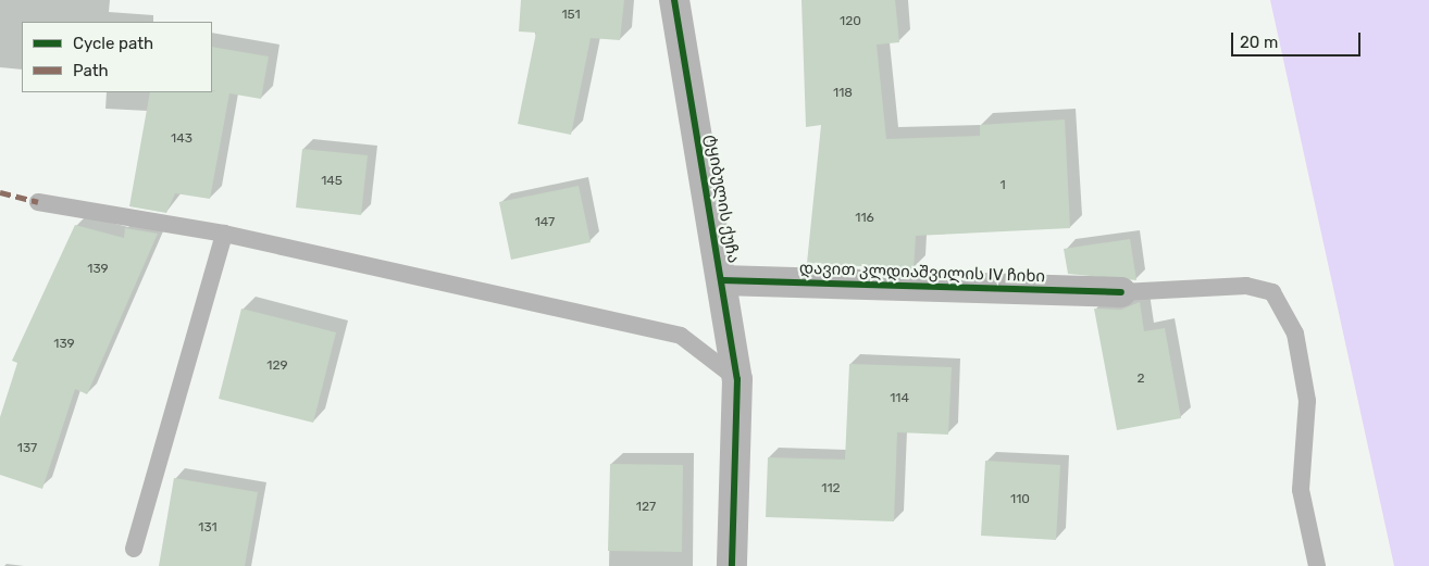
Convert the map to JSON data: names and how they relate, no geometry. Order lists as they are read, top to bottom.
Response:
{
  "streets": {
    "street": ["ტყიბულის ქუჩა", "დავით კლდიაშვილის IV ჩიხი"]
  },
  "crossings": [
    ["ტყიბულის ქუჩა", "დავით კლდიაშვილის IV ჩიხი"]
  ],
  "house_numbers": [
    "151",
    "120",
    "118",
    "143",
    "145",
    "1",
    "116",
    "147",
    "139",
    "139",
    "129",
    "2",
    "114",
    "137",
    "112",
    "110",
    "127",
    "131"
  ],
  "legend": ["Cycle path", "Path"],
  "scale_bar": "20 m"
}
